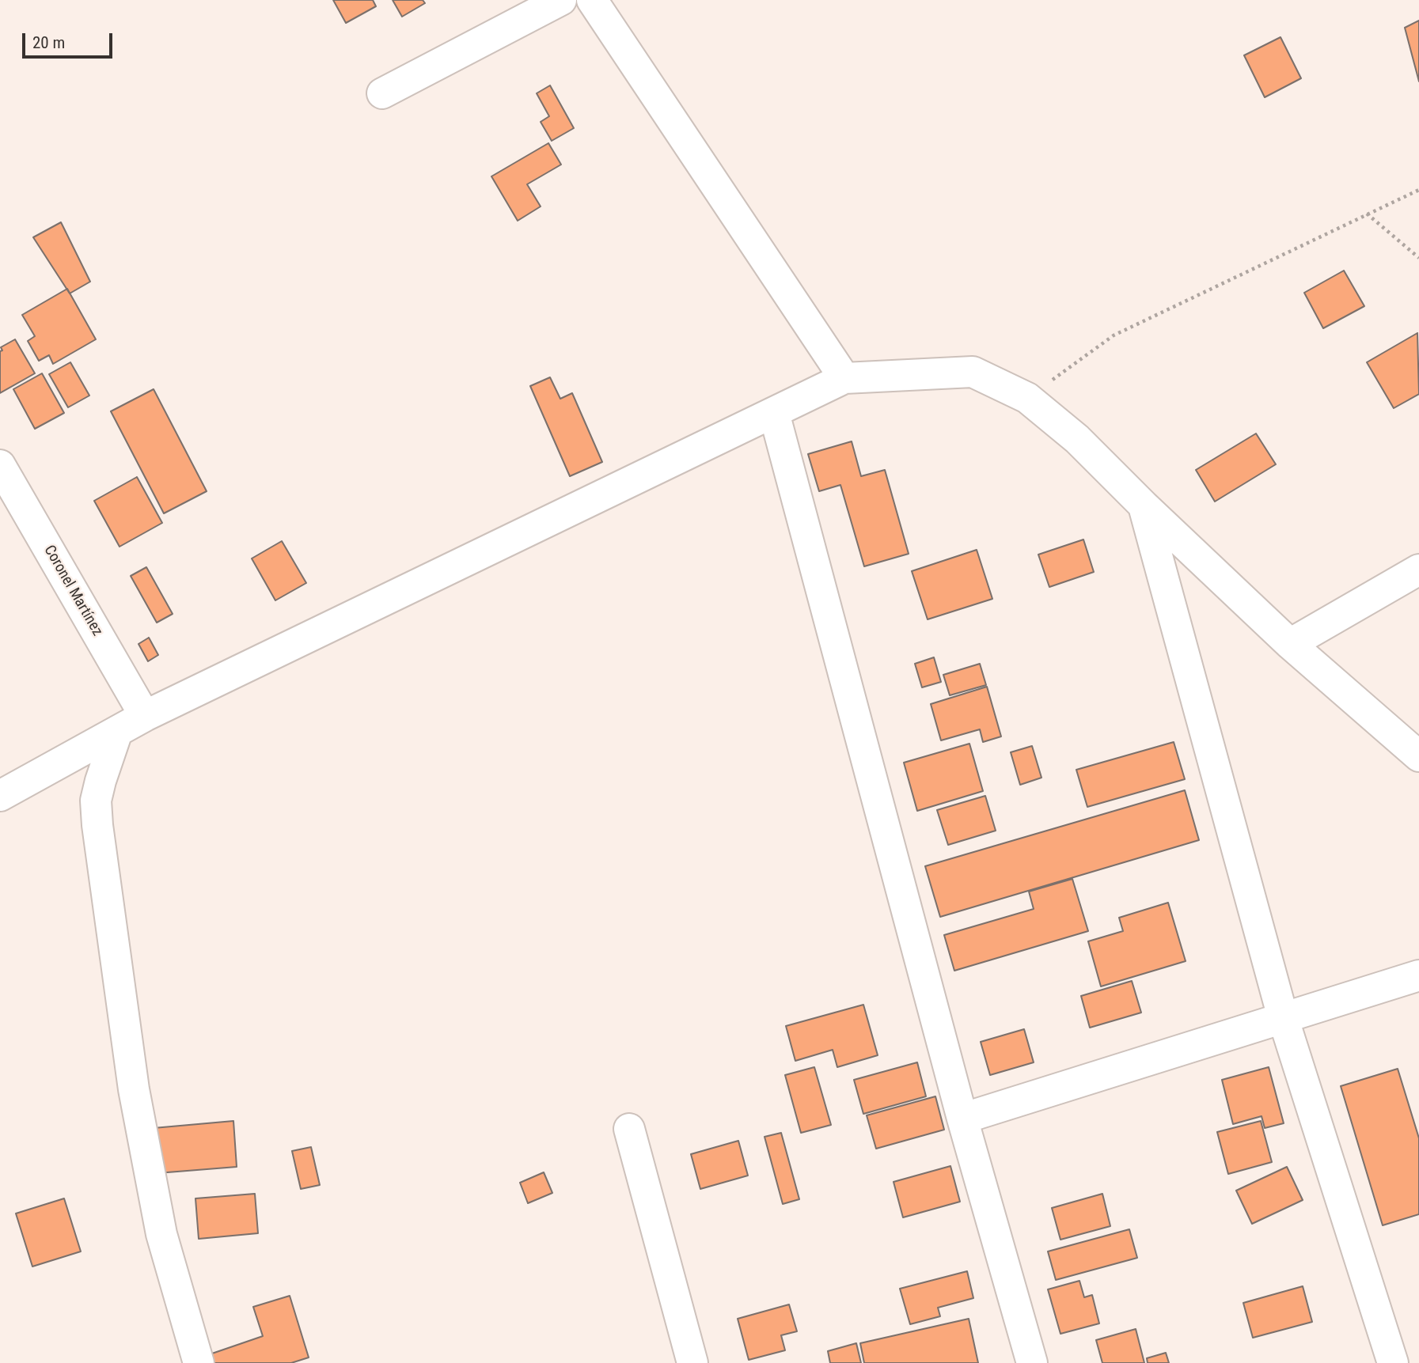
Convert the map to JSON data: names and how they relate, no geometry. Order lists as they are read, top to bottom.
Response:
{
  "streets": {
    "street": ["Coronel Martínez"]
  },
  "scale_bar": "20 m"
}
